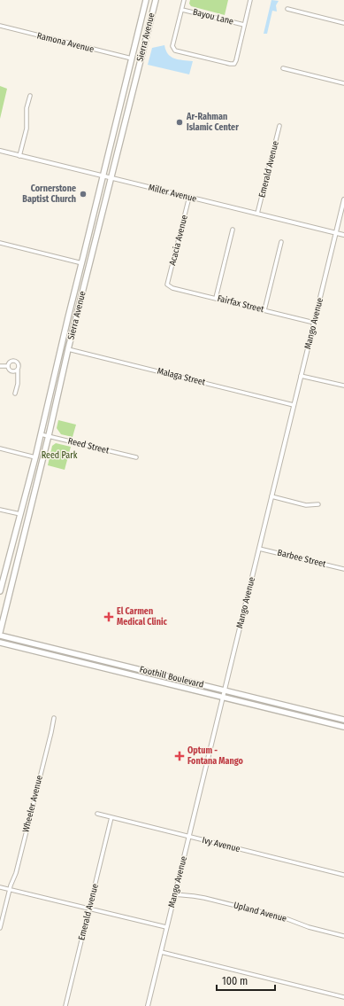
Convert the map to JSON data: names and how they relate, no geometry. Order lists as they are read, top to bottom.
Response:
{
  "streets": {
    "main road": ["Sierra Avenue", "Foothill Boulevard"],
    "street": [
      "Bayou Lane",
      "Ramona Avenue",
      "Emerald Avenue",
      "Miller Avenue",
      "Acacia Avenue",
      "Fairfax Street",
      "Mango Avenue",
      "Malaga Street",
      "Reed Street",
      "Barbee Street",
      "Wheeler Avenue",
      "Ivy Avenue",
      "Upland Avenue"
    ]
  },
  "crossings": [
    ["Sierra Avenue", "Ramona Avenue"],
    ["Sierra Avenue", "Miller Avenue"],
    ["Sierra Avenue", "Malaga Street"],
    ["Sierra Avenue", "Reed Street"],
    ["Sierra Avenue", "Foothill Boulevard"],
    ["Emerald Avenue", "Miller Avenue"],
    ["Emerald Avenue", "Ivy Avenue"],
    ["Miller Avenue", "Acacia Avenue"],
    ["Miller Avenue", "Mango Avenue"],
    ["Acacia Avenue", "Fairfax Street"],
    ["Fairfax Street", "Mango Avenue"],
    ["Mango Avenue", "Malaga Street"],
    ["Mango Avenue", "Barbee Street"],
    ["Mango Avenue", "Foothill Boulevard"],
    ["Mango Avenue", "Ivy Avenue"],
    ["Mango Avenue", "Upland Avenue"]
  ],
  "parks": ["Reed Park"],
  "places": {
    "other": ["Ar-Rahman Islamic Center", "Cornerstone Baptist Church"],
    "health": ["El Carmen Medical Clinic", "Optum - Fontana Mango"]
  },
  "scale_bar": "100 m"
}
